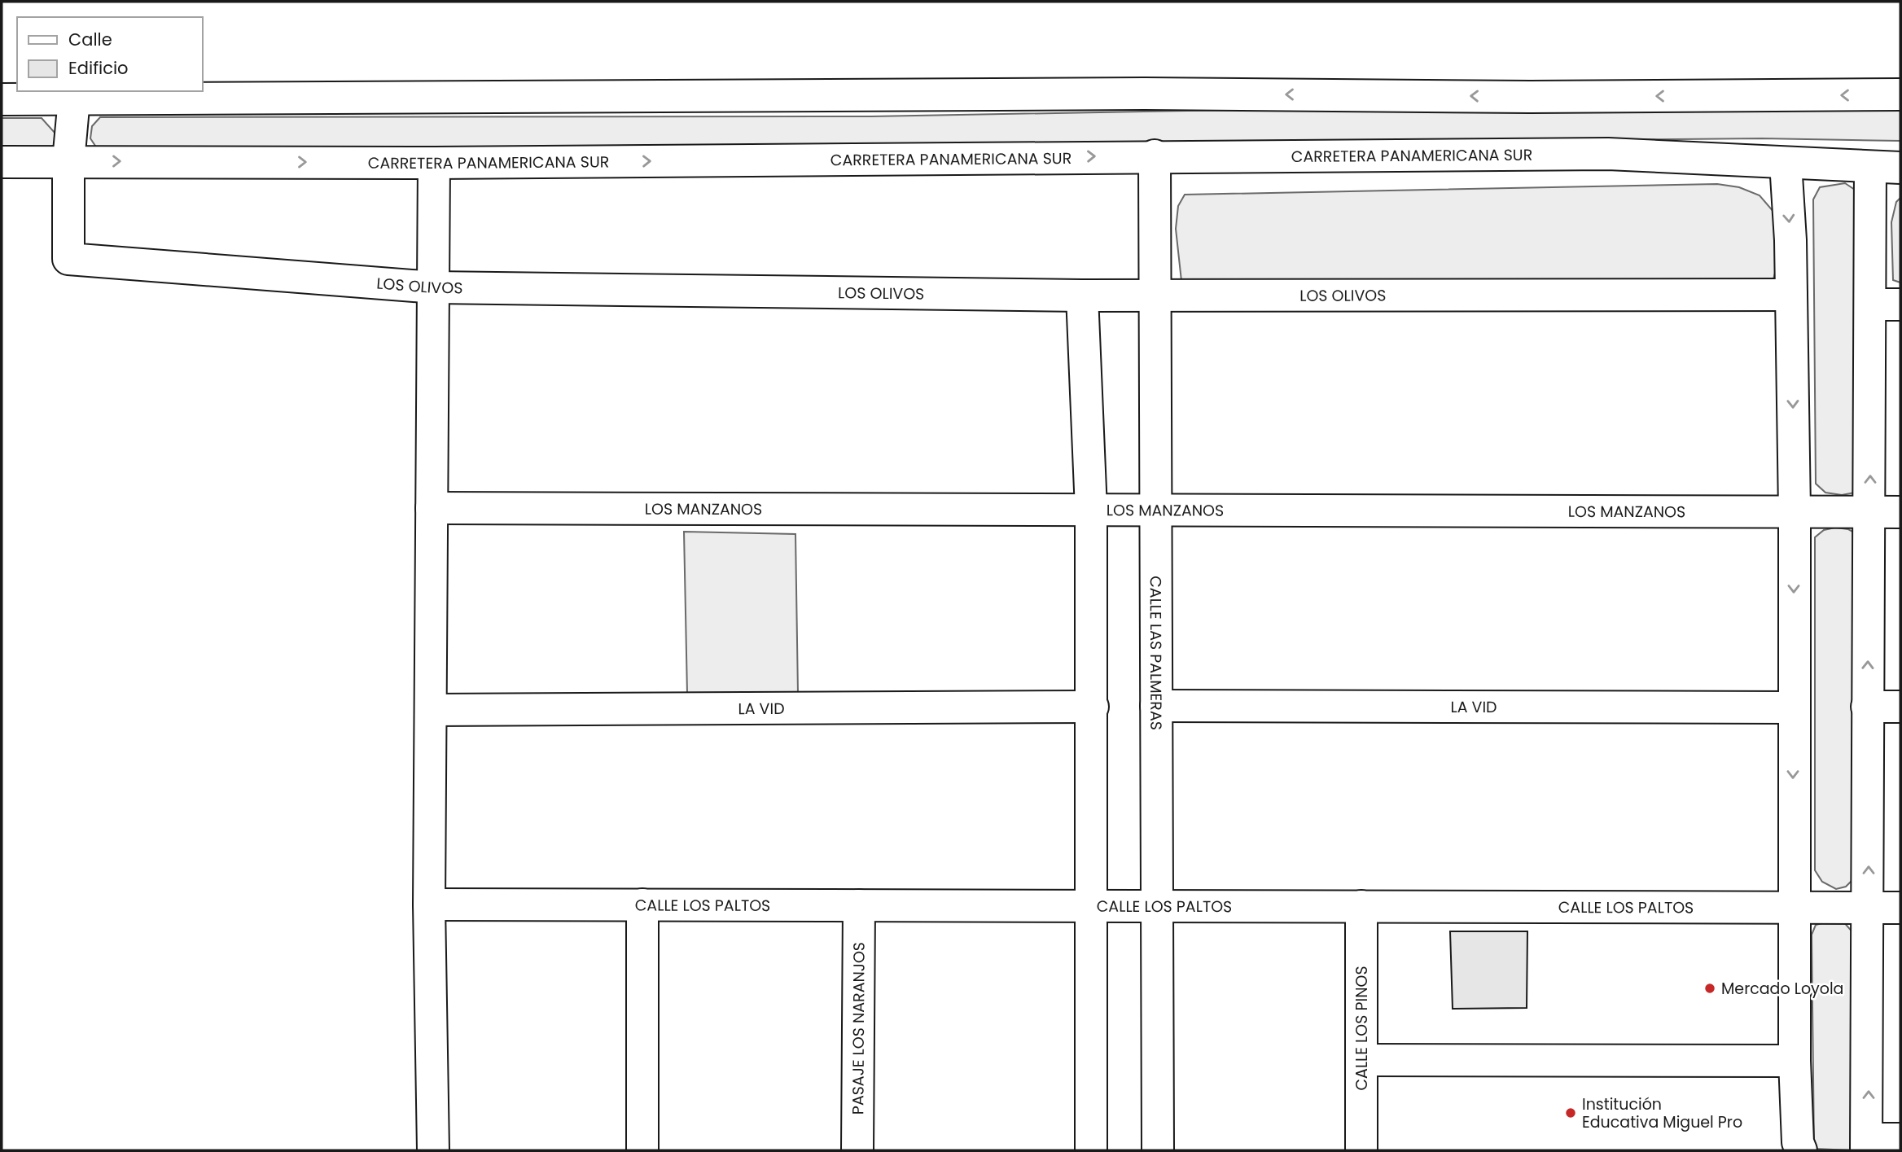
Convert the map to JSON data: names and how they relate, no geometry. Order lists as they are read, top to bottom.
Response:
{
  "streets": {
    "main road": [
      "CARRETERA PANAMERICANA SUR",
      "LOS OLIVOS",
      "LOS MANZANOS",
      "CALLE LAS PALMERAS",
      "LA VID",
      "CALLE LOS PALTOS",
      "PASAJE LOS NARANJOS",
      "CALLE LOS PINOS"
    ]
  },
  "crossings": [
    ["CARRETERA PANAMERICANA SUR", "LOS OLIVOS"],
    ["CARRETERA PANAMERICANA SUR", "CALLE LAS PALMERAS"],
    ["LOS OLIVOS", "CALLE LAS PALMERAS"],
    ["LOS MANZANOS", "CALLE LAS PALMERAS"],
    ["CALLE LAS PALMERAS", "LA VID"],
    ["CALLE LAS PALMERAS", "CALLE LOS PALTOS"],
    ["CALLE LOS PALTOS", "PASAJE LOS NARANJOS"],
    ["CALLE LOS PALTOS", "CALLE LOS PINOS"]
  ],
  "places": ["Mercado Loyola", "Institución Educativa Miguel Pro"],
  "legend": ["Calle", "Edificio"]
}
